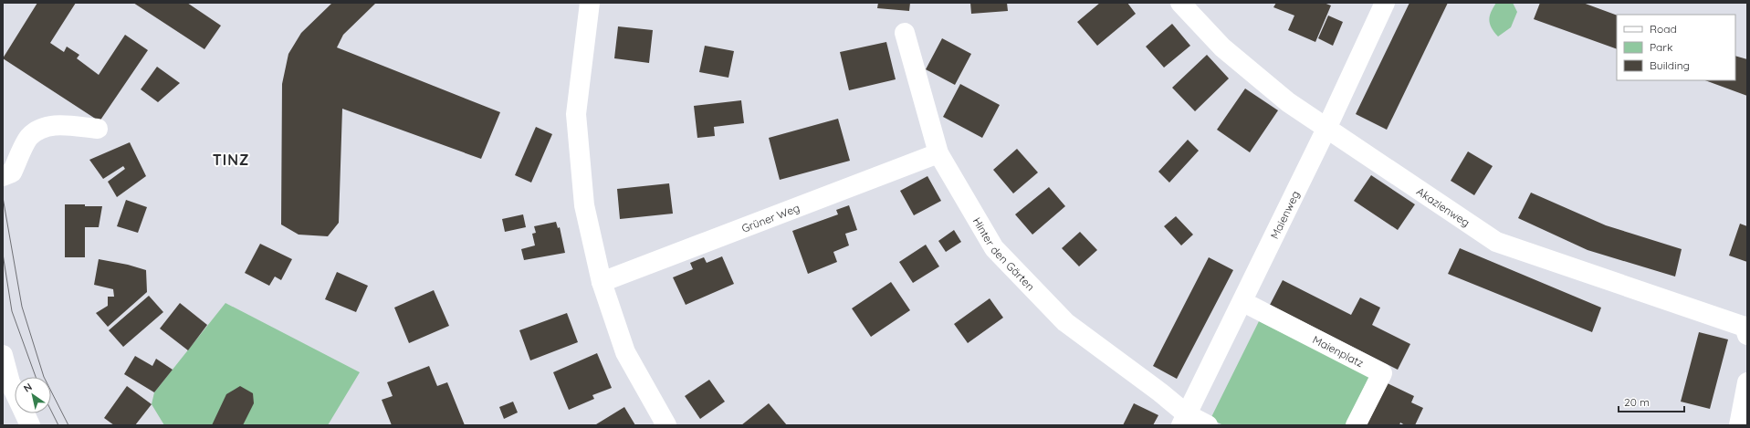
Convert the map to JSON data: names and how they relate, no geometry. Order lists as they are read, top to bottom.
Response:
{
  "streets": {
    "street": [
      "Akazienweg",
      "Maienweg",
      "Grüner Weg",
      "Hinter den Gärten",
      "Maienplatz"
    ]
  },
  "crossings": [
    ["Akazienweg", "Maienweg"],
    ["Maienweg", "Hinter den Gärten"],
    ["Maienweg", "Maienplatz"],
    ["Grüner Weg", "Hinter den Gärten"]
  ],
  "districts": ["TINZ"],
  "legend": ["Road", "Park", "Building"],
  "scale_bar": "20 m",
  "north": "top left"
}
